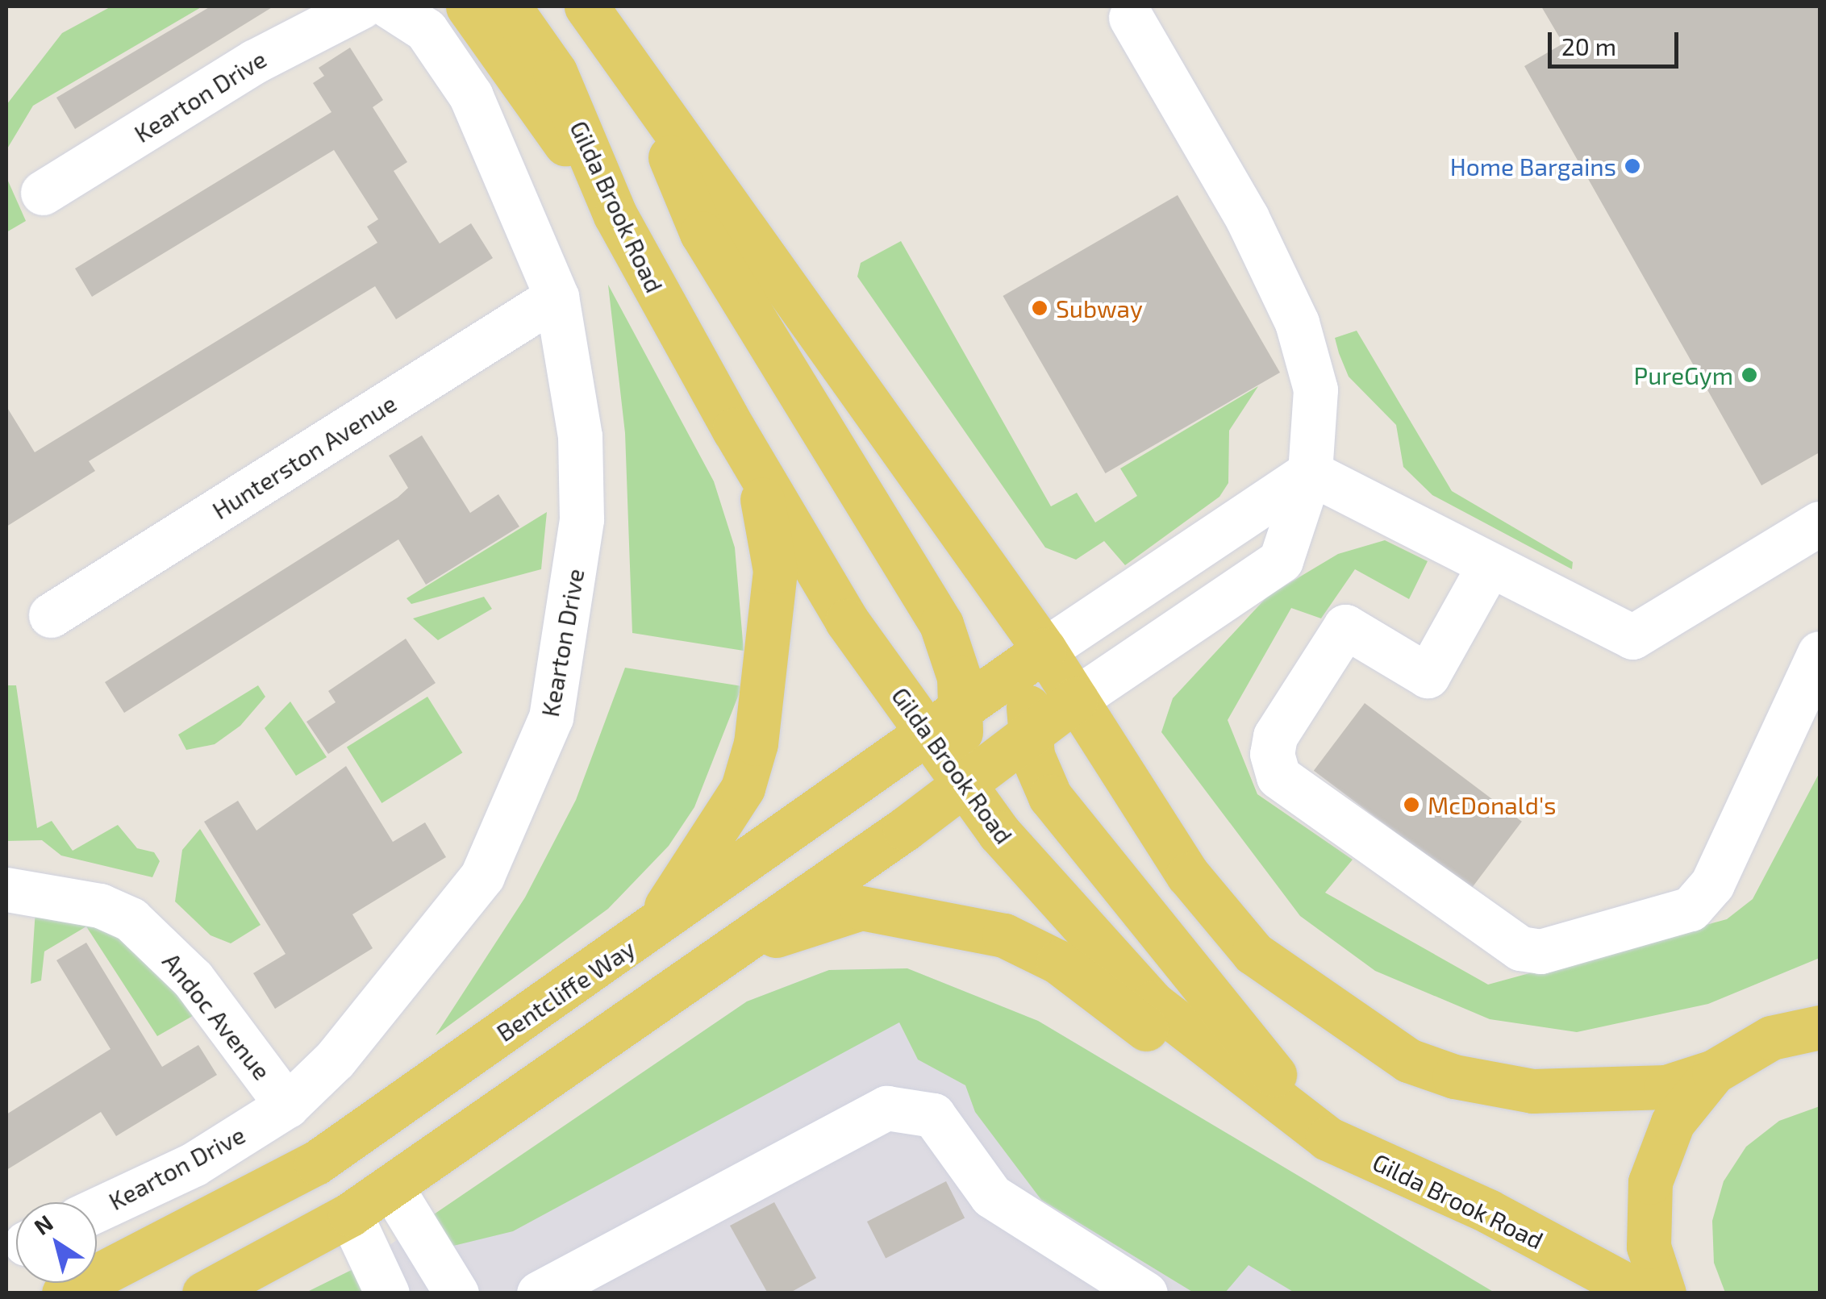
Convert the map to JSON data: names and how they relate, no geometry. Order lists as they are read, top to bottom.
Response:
{
  "streets": {
    "main road": ["Gilda Brook Road", "Bentcliffe Way"],
    "street": ["Kearton Drive", "Hunterston Avenue", "Andoc Avenue"]
  },
  "crossings": [
    ["Kearton Drive", "Hunterston Avenue"],
    ["Kearton Drive", "Andoc Avenue"],
    ["Gilda Brook Road", "Bentcliffe Way"]
  ],
  "places": [
    "Home Bargains",
    "Subway",
    "PureGym",
    "McDonald's"
  ],
  "scale_bar": "20 m",
  "north": "top left"
}
